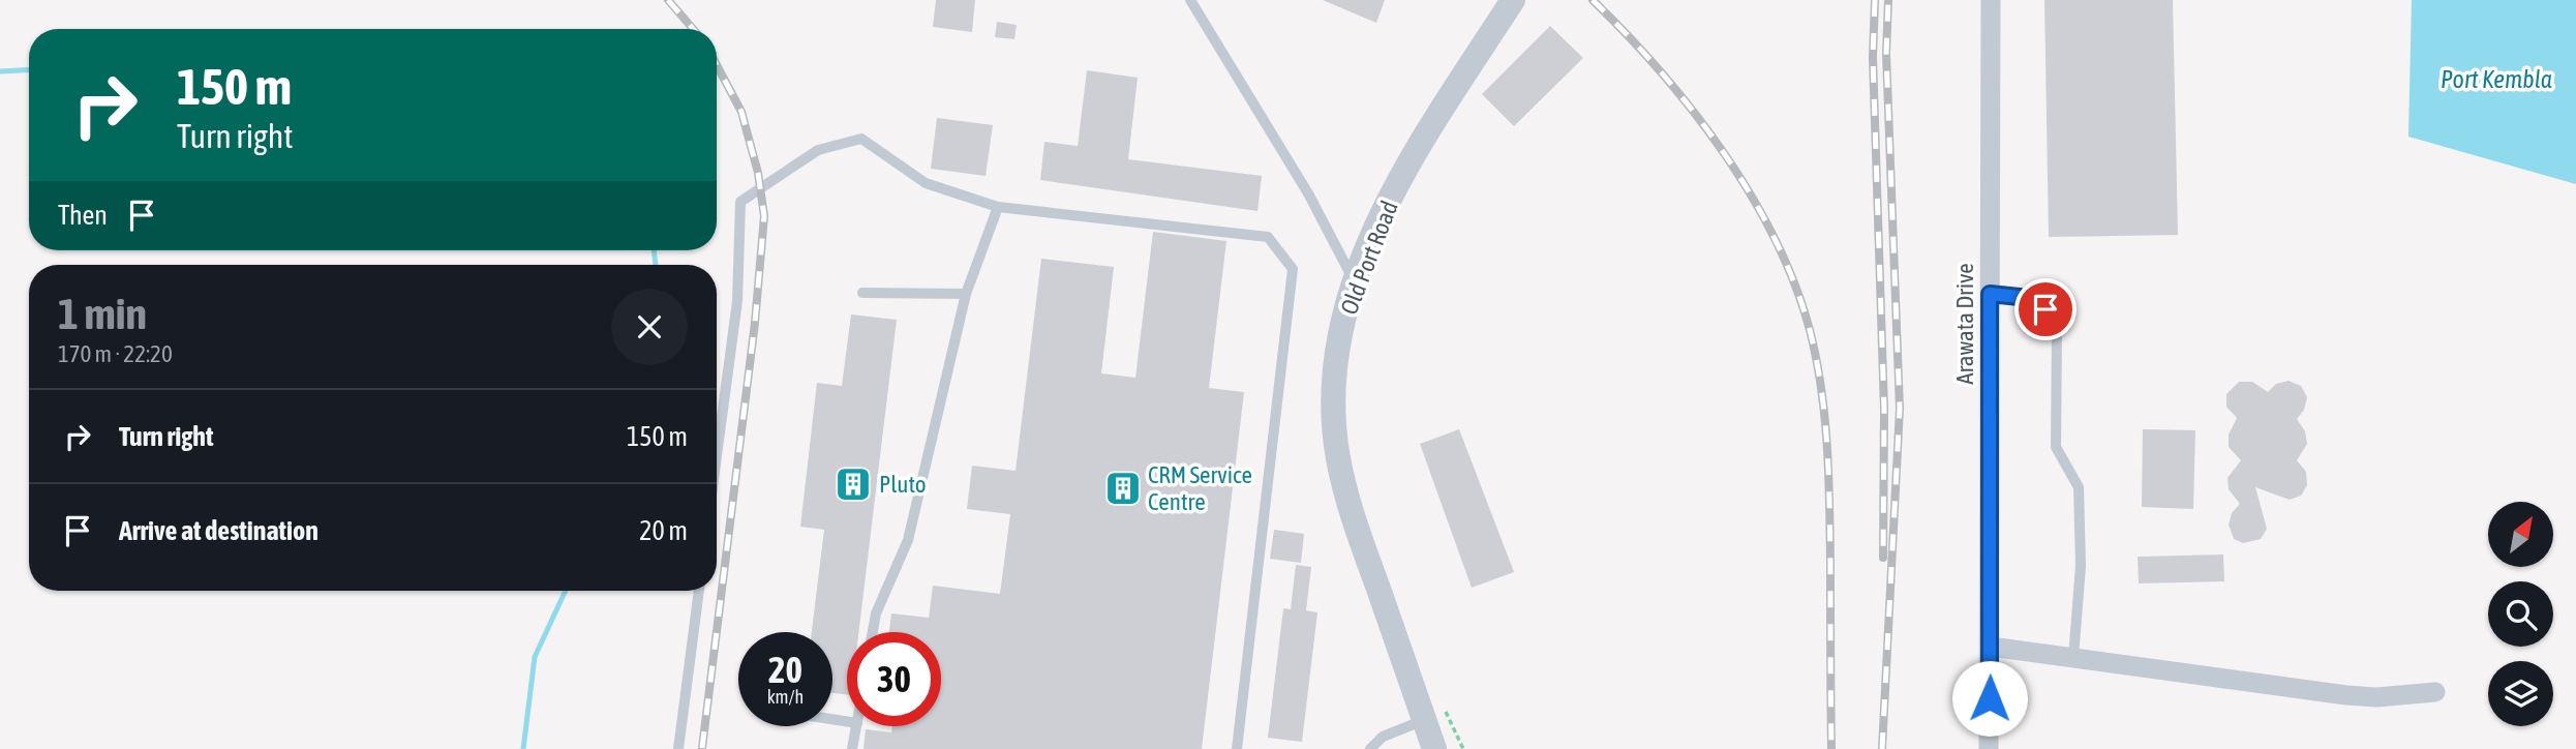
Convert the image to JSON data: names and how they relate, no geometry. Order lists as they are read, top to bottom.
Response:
{
  "streets": {
    "street": ["Old Port Road", "Arawata Drive"]
  },
  "water": ["Port Kembla"],
  "places": {
    "building": ["Pluto", "CRM Service Centre"]
  },
  "north": "top right",
  "page": {
    "turn": ["150 m", "Turn right"],
    "then": "Then",
    "heading": ["1 min", "170 m · 22:20"],
    "list": [
      {
        "name": "Turn right",
        "value": "150 m"
      },
      {
        "name": "Arrive at destination",
        "value": "20 m"
      }
    ],
    "speed": "20 km/h",
    "limit": "30"
  }
}
